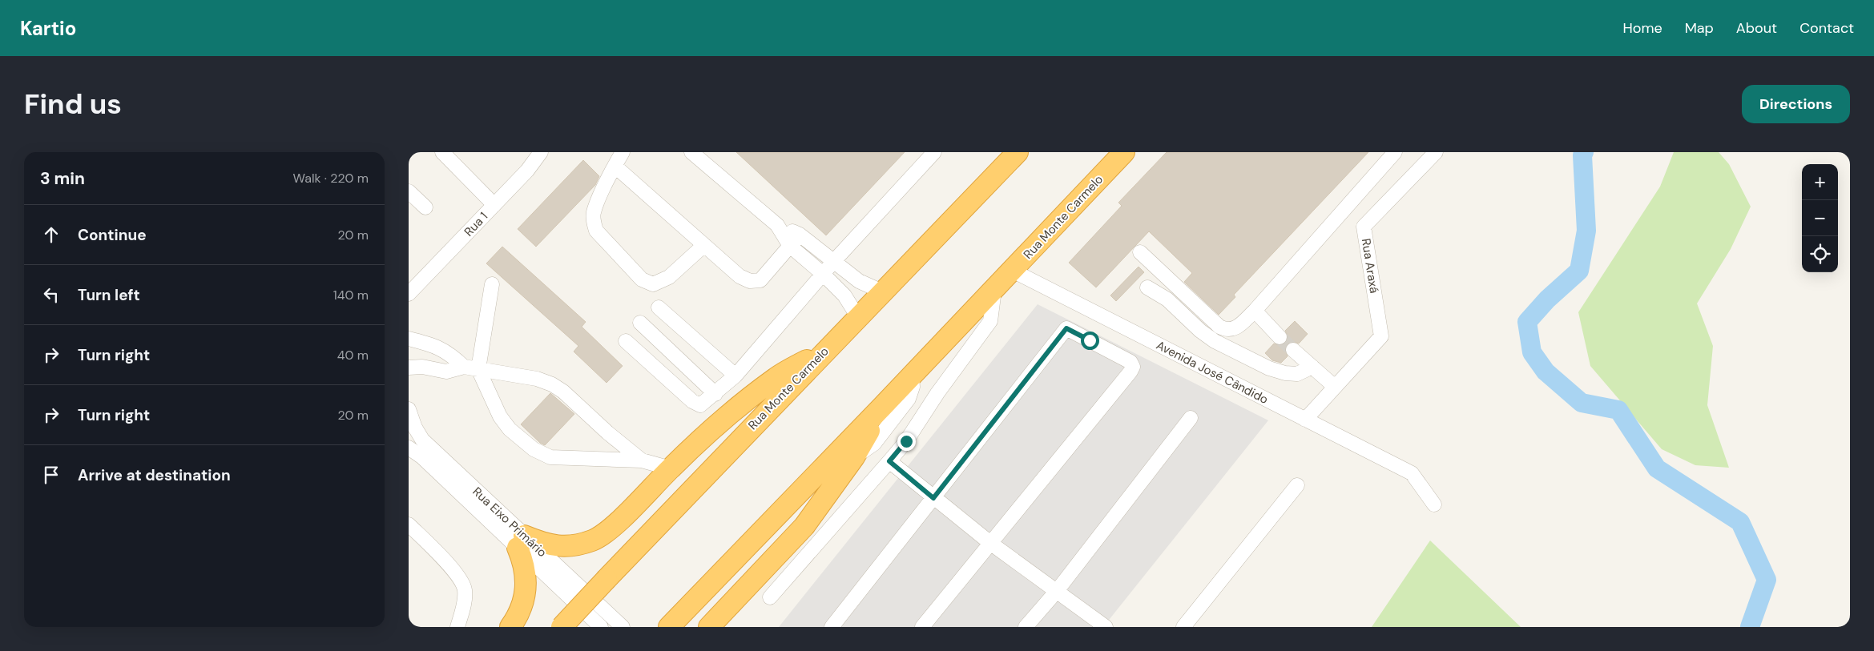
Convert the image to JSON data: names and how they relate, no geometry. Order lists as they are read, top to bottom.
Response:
{
  "streets": {
    "highway": ["Rua Monte Carmelo"],
    "street": [
      "Rua 1",
      "Rua Araxá",
      "Avenida José Cândido",
      "Rua Eixo Primário"
    ]
  },
  "crossings": [
    ["Rua Monte Carmelo", "Avenida José Cândido"]
  ],
  "page": {
    "header": "Kartio",
    "nav": [
      "Home",
      "Map",
      "About",
      "Contact"
    ],
    "buttons": "Directions",
    "title": "Find us",
    "heading": ["3 min", "Walk · 220 m"],
    "map_buttons": ["+", "−"],
    "list": [
      ["Continue", "20 m"],
      ["Turn left", "140 m"],
      ["Turn right", "40 m"],
      ["Turn right", "20 m"],
      "Arrive at destination"
    ]
  }
}
